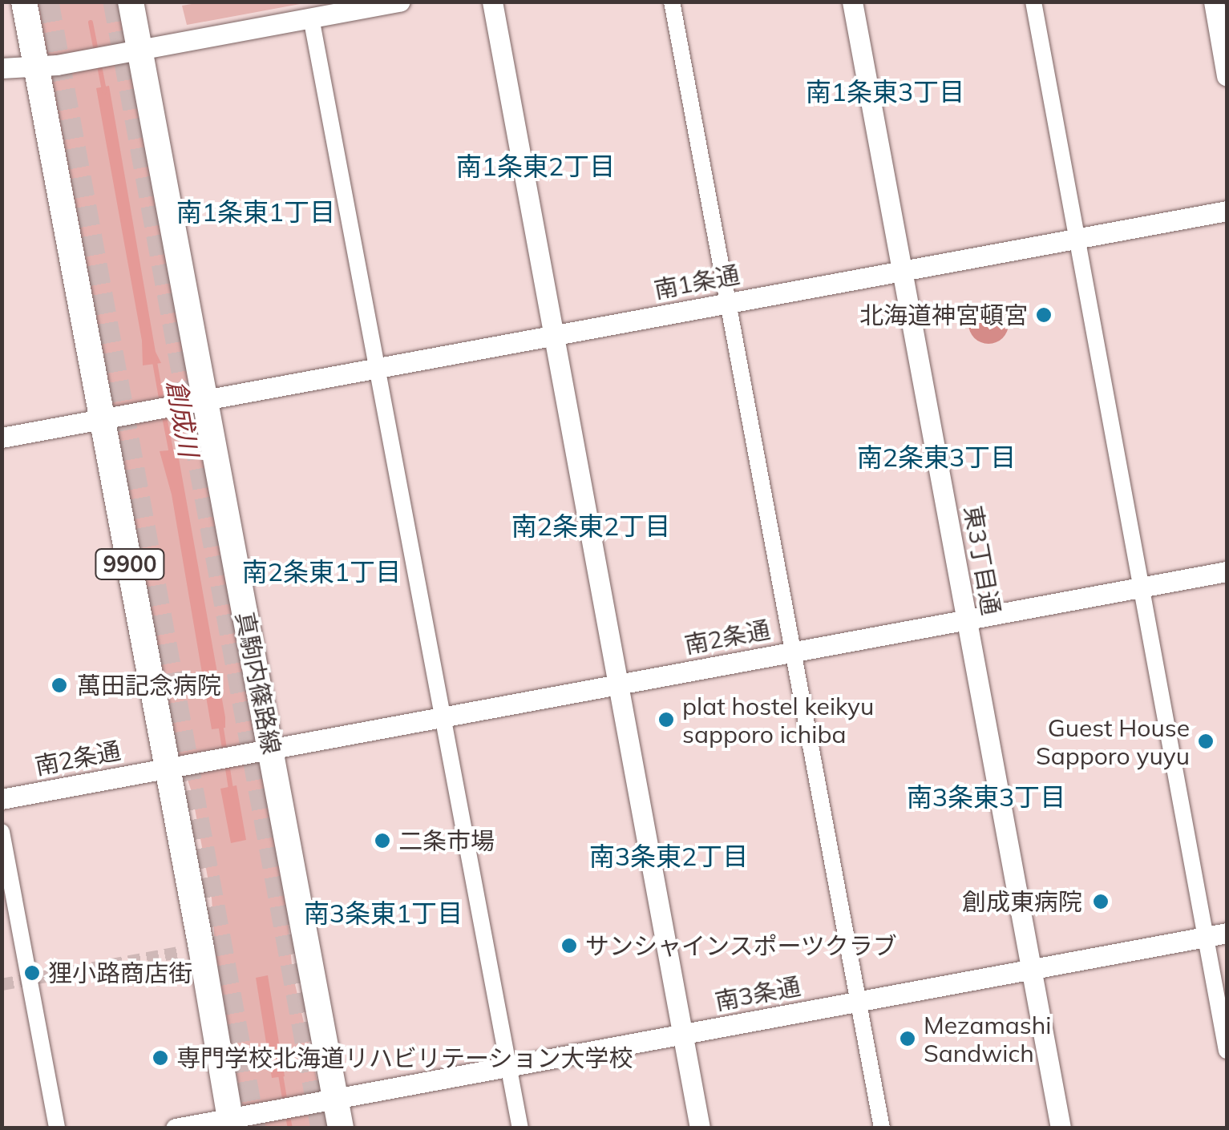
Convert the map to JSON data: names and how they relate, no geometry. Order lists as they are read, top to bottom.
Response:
{
  "streets": {
    "main road": ["9900", "真駒内篠路線"],
    "street": [
      "南1条通",
      "東3丁目通",
      "南2条通",
      "南3条通"
    ]
  },
  "crossings": [
    ["南1条通", "東3丁目通"],
    ["南1条通", "9900"],
    ["南1条通", "真駒内篠路線"],
    ["東3丁目通", "南2条通"],
    ["東3丁目通", "南3条通"],
    ["9900", "南2条通"],
    ["9900", "南3条通"],
    ["南2条通", "真駒内篠路線"],
    ["真駒内篠路線", "南3条通"]
  ],
  "districts": [
    "南1条東3丁目",
    "南1条東2丁目",
    "南1条東1丁目",
    "南2条東3丁目",
    "南2条東2丁目",
    "南2条東1丁目",
    "南3条東3丁目",
    "南3条東2丁目",
    "南3条東1丁目"
  ],
  "water": ["創成川"],
  "places": [
    "北海道神宮頓宮",
    "萬田記念病院",
    "plat hostel keikyu sapporo ichiba",
    "Guest House Sapporo yuyu",
    "二条市場",
    "創成東病院",
    "サンシャインスポーツクラブ",
    "狸小路商店街",
    "Mezamashi Sandwich",
    "専門学校北海道リハビリテーション大学校"
  ]
}
